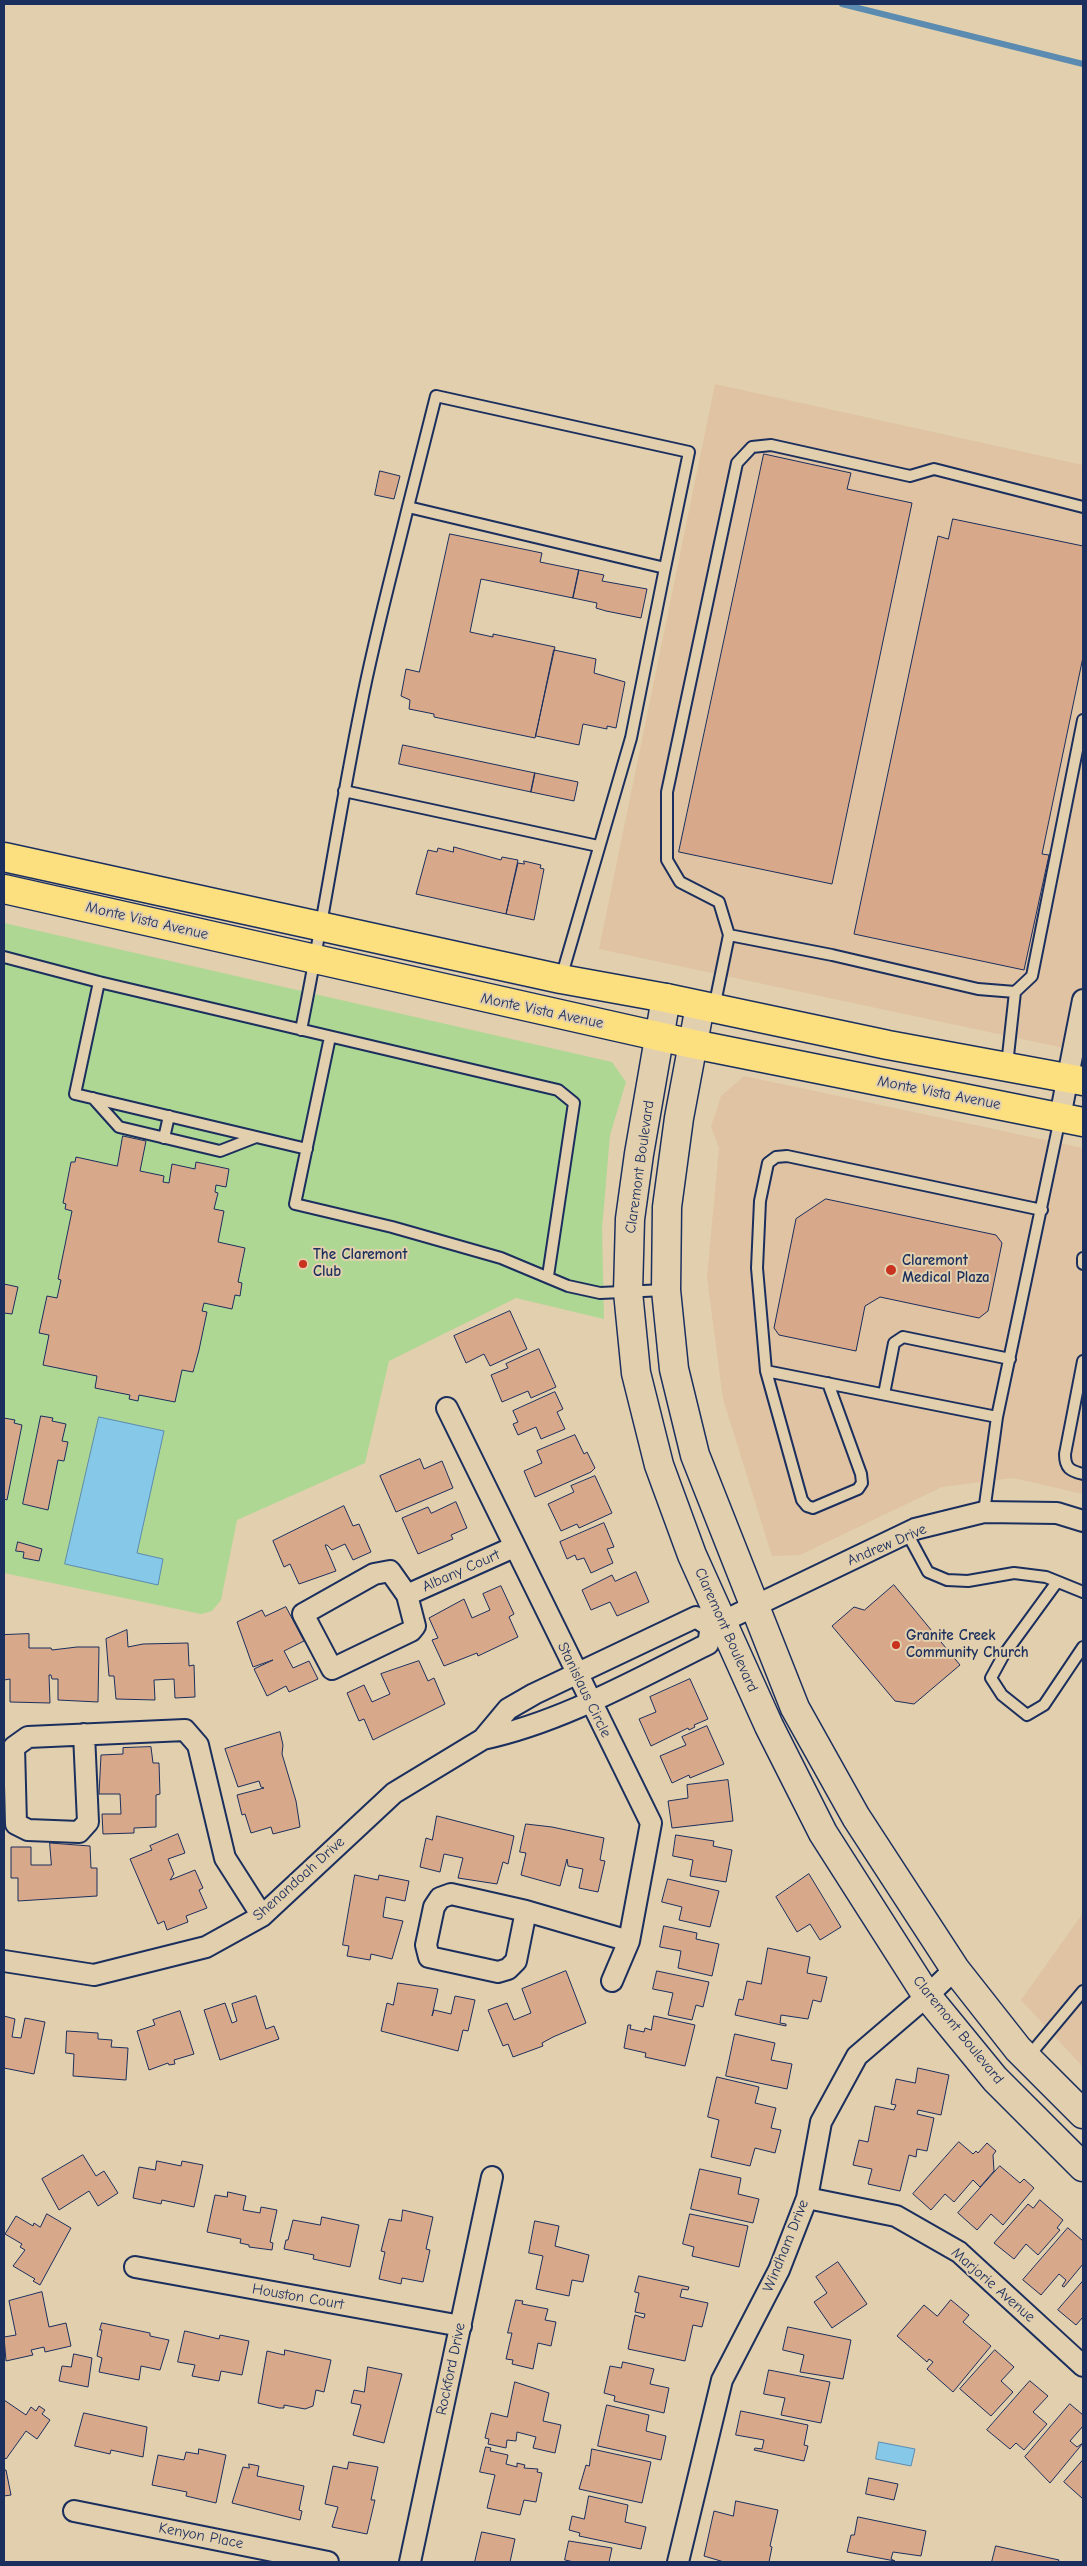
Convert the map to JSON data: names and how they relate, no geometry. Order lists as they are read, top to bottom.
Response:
{
  "streets": {
    "main road": ["Monte Vista Avenue", "Claremont Boulevard"],
    "street": [
      "Andrew Drive",
      "Albany Court",
      "Stanislaus Circle",
      "Shenandoah Drive",
      "Windham Drive",
      "Marjorie Avenue",
      "Houston Court",
      "Rockford Drive",
      "Kenyon Place"
    ]
  },
  "crossings": [
    ["Monte Vista Avenue", "Claremont Boulevard"],
    ["Claremont Boulevard", "Andrew Drive"],
    ["Claremont Boulevard", "Shenandoah Drive"],
    ["Claremont Boulevard", "Windham Drive"],
    ["Andrew Drive", "Shenandoah Drive"],
    ["Albany Court", "Stanislaus Circle"],
    ["Stanislaus Circle", "Shenandoah Drive"],
    ["Windham Drive", "Marjorie Avenue"],
    ["Houston Court", "Rockford Drive"]
  ],
  "places": ["The Claremont Club", "Claremont Medical Plaza", "Granite Creek Community Church"]
}
